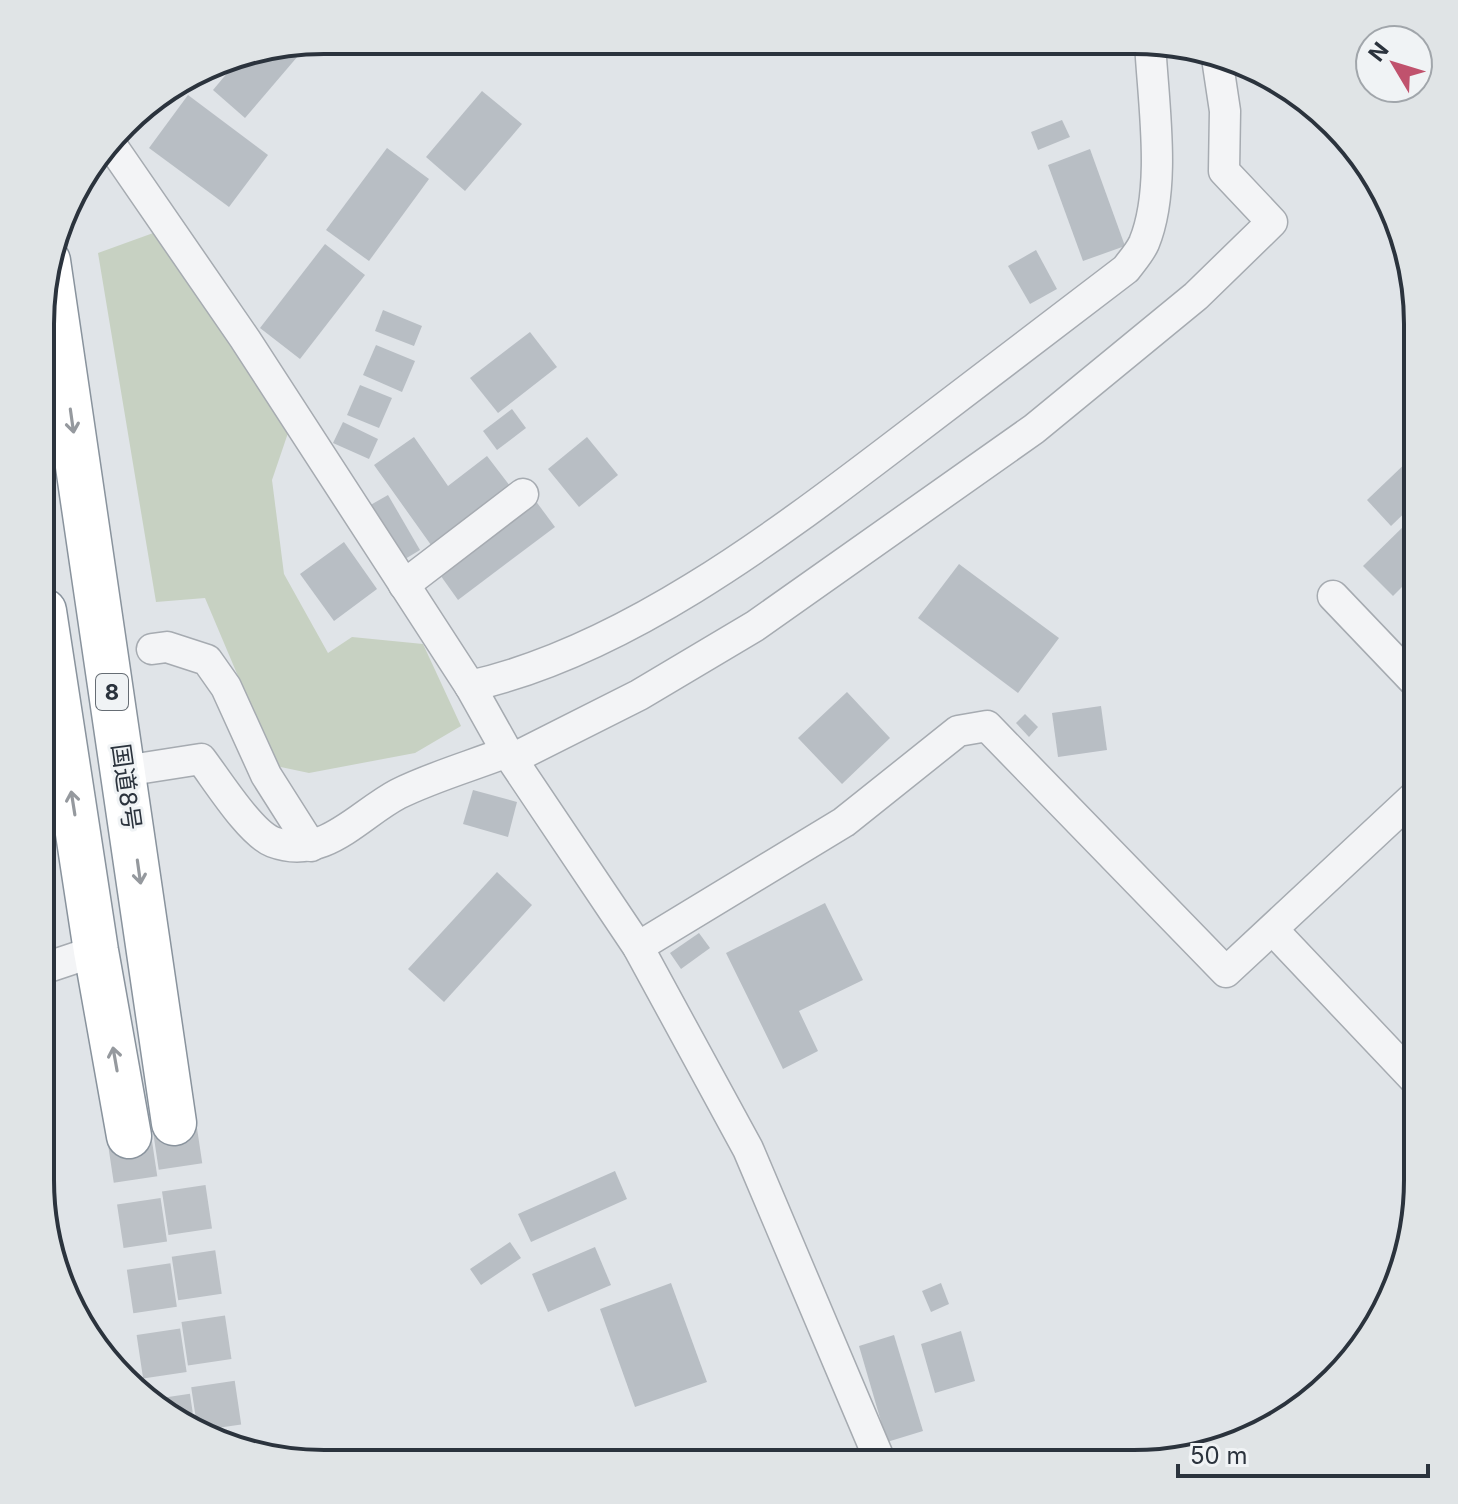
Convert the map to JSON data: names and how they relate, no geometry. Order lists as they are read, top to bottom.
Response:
{
  "streets": {
    "highway": ["8", "国道8号"]
  },
  "scale_bar": "50 m",
  "north": "top left"
}
